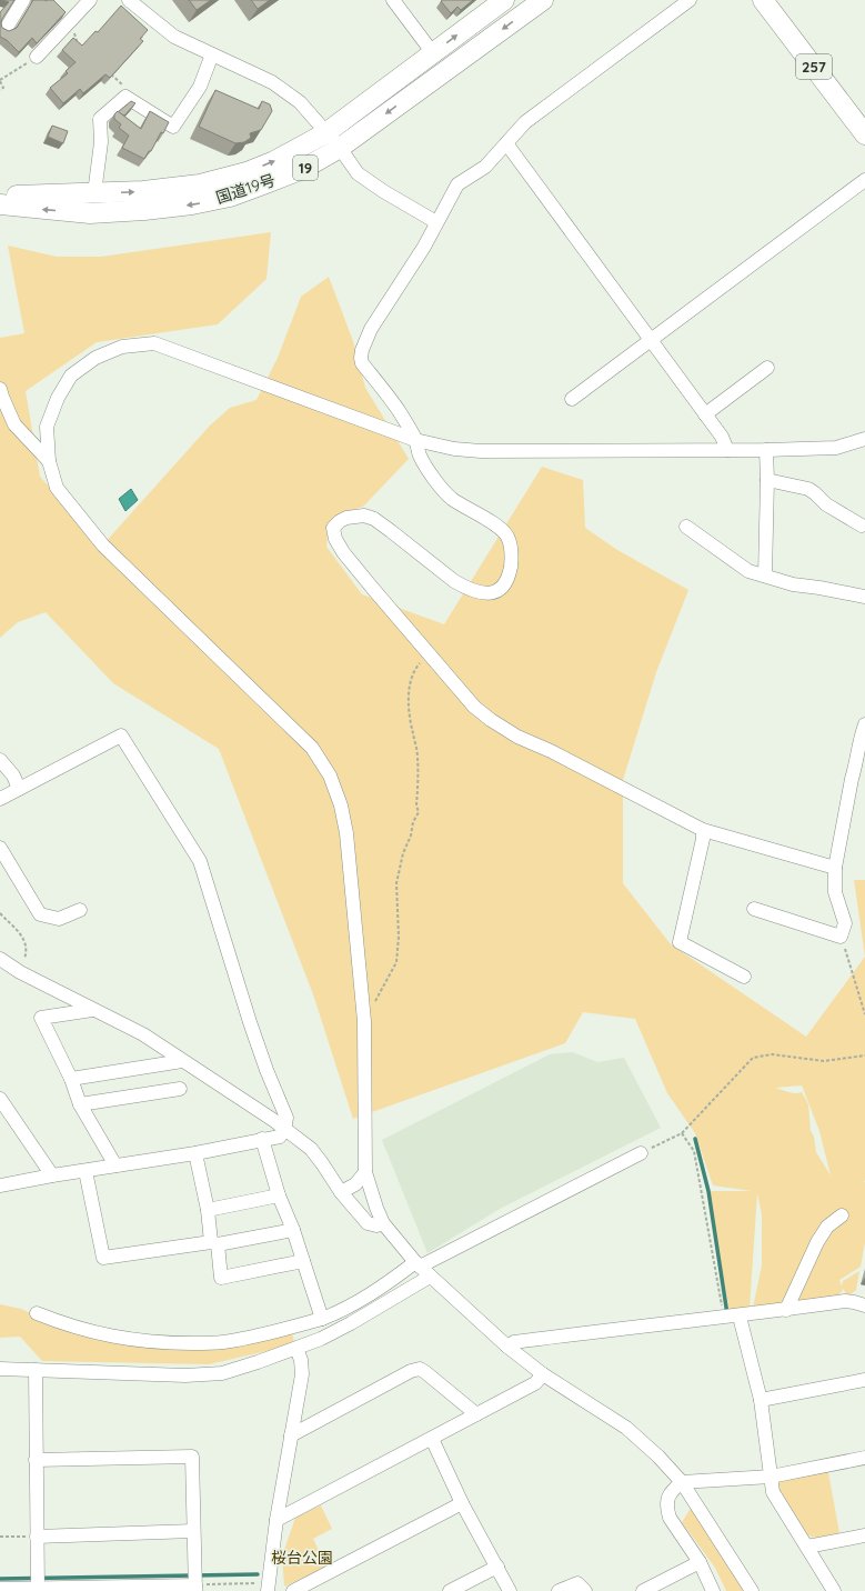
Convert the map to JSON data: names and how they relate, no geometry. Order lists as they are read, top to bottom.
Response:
{
  "streets": {
    "highway": ["257", "19", "国道19号"]
  },
  "parks": ["桜台公園"]
}
